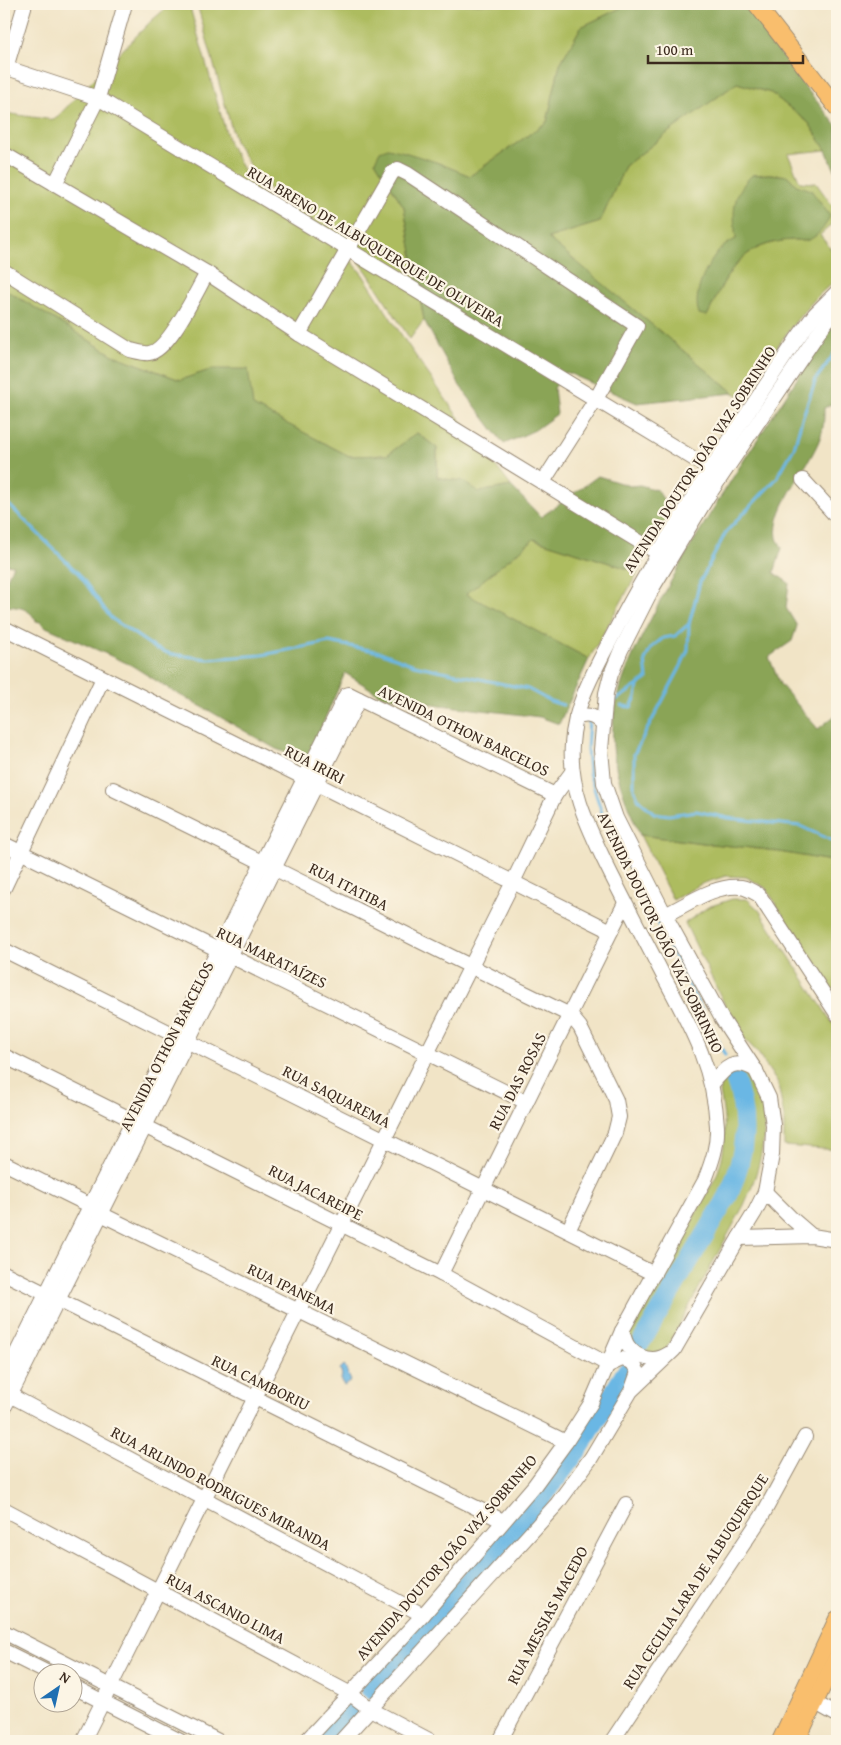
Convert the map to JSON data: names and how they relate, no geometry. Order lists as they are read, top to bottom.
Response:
{
  "streets": {
    "street": [
      "RUA BRENO DE ALBUQUERQUE DE OLIVEIRA",
      "AVENIDA DOUTOR JOÃO VAZ SOBRINHO",
      "AVENIDA OTHON BARCELOS",
      "RUA IRIRI",
      "RUA ITATIBA",
      "RUA MARATAÍZES",
      "RUA DAS ROSAS",
      "RUA SAQUAREMA",
      "RUA JACAREIPE",
      "RUA IPANEMA",
      "RUA CAMBORIU",
      "RUA ARLINDO RODRIGUES MIRANDA",
      "RUA CECILIA LARA DE ALBUQUERQUE",
      "RUA ASCANIO LIMA",
      "RUA MESSIAS MACEDO"
    ]
  },
  "crossings": [
    ["RUA BRENO DE ALBUQUERQUE DE OLIVEIRA", "AVENIDA DOUTOR JOÃO VAZ SOBRINHO"],
    ["AVENIDA DOUTOR JOÃO VAZ SOBRINHO", "AVENIDA OTHON BARCELOS"],
    ["AVENIDA DOUTOR JOÃO VAZ SOBRINHO", "RUA DAS ROSAS"],
    ["AVENIDA DOUTOR JOÃO VAZ SOBRINHO", "RUA SAQUAREMA"],
    ["AVENIDA DOUTOR JOÃO VAZ SOBRINHO", "RUA JACAREIPE"],
    ["AVENIDA DOUTOR JOÃO VAZ SOBRINHO", "RUA IPANEMA"],
    ["AVENIDA DOUTOR JOÃO VAZ SOBRINHO", "RUA CAMBORIU"],
    ["AVENIDA DOUTOR JOÃO VAZ SOBRINHO", "RUA ARLINDO RODRIGUES MIRANDA"],
    ["AVENIDA DOUTOR JOÃO VAZ SOBRINHO", "RUA ASCANIO LIMA"],
    ["AVENIDA OTHON BARCELOS", "RUA IRIRI"],
    ["AVENIDA OTHON BARCELOS", "RUA ITATIBA"],
    ["AVENIDA OTHON BARCELOS", "RUA MARATAÍZES"],
    ["AVENIDA OTHON BARCELOS", "RUA SAQUAREMA"],
    ["AVENIDA OTHON BARCELOS", "RUA JACAREIPE"],
    ["AVENIDA OTHON BARCELOS", "RUA IPANEMA"],
    ["AVENIDA OTHON BARCELOS", "RUA CAMBORIU"],
    ["AVENIDA OTHON BARCELOS", "RUA ARLINDO RODRIGUES MIRANDA"],
    ["RUA IRIRI", "RUA DAS ROSAS"],
    ["RUA ITATIBA", "RUA DAS ROSAS"],
    ["RUA MARATAÍZES", "RUA DAS ROSAS"],
    ["RUA DAS ROSAS", "RUA SAQUAREMA"],
    ["RUA DAS ROSAS", "RUA JACAREIPE"]
  ],
  "scale_bar": "100 m",
  "north": "top right"
}
